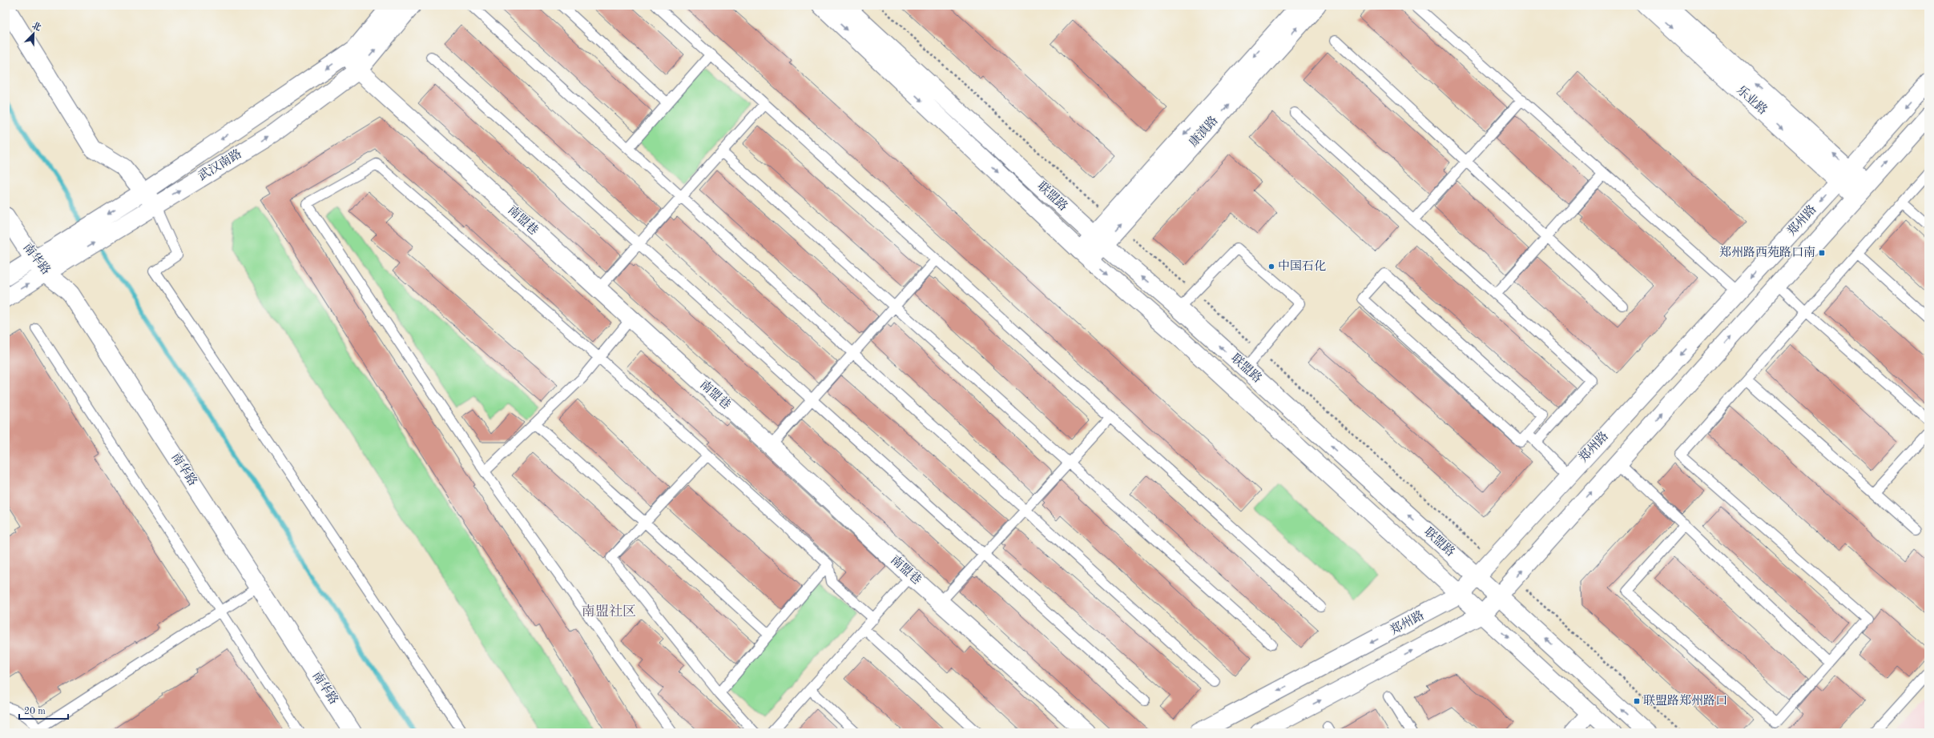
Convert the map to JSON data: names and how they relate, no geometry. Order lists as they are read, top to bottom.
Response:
{
  "streets": {
    "street": [
      "乐业路",
      "康滇路",
      "武汉南路",
      "联盟路",
      "南盟巷",
      "郑州路",
      "南华路"
    ]
  },
  "crossings": [
    ["乐业路", "郑州路"],
    ["康滇路", "联盟路"],
    ["武汉南路", "南盟巷"],
    ["武汉南路", "南华路"],
    ["联盟路", "郑州路"]
  ],
  "districts": ["南盟社区"],
  "places": {
    "transit": ["郑州路西苑路口南", "联盟路郑州路口"],
    "other": ["中国石化"]
  },
  "scale_bar": "20 m",
  "north": "top right"
}
